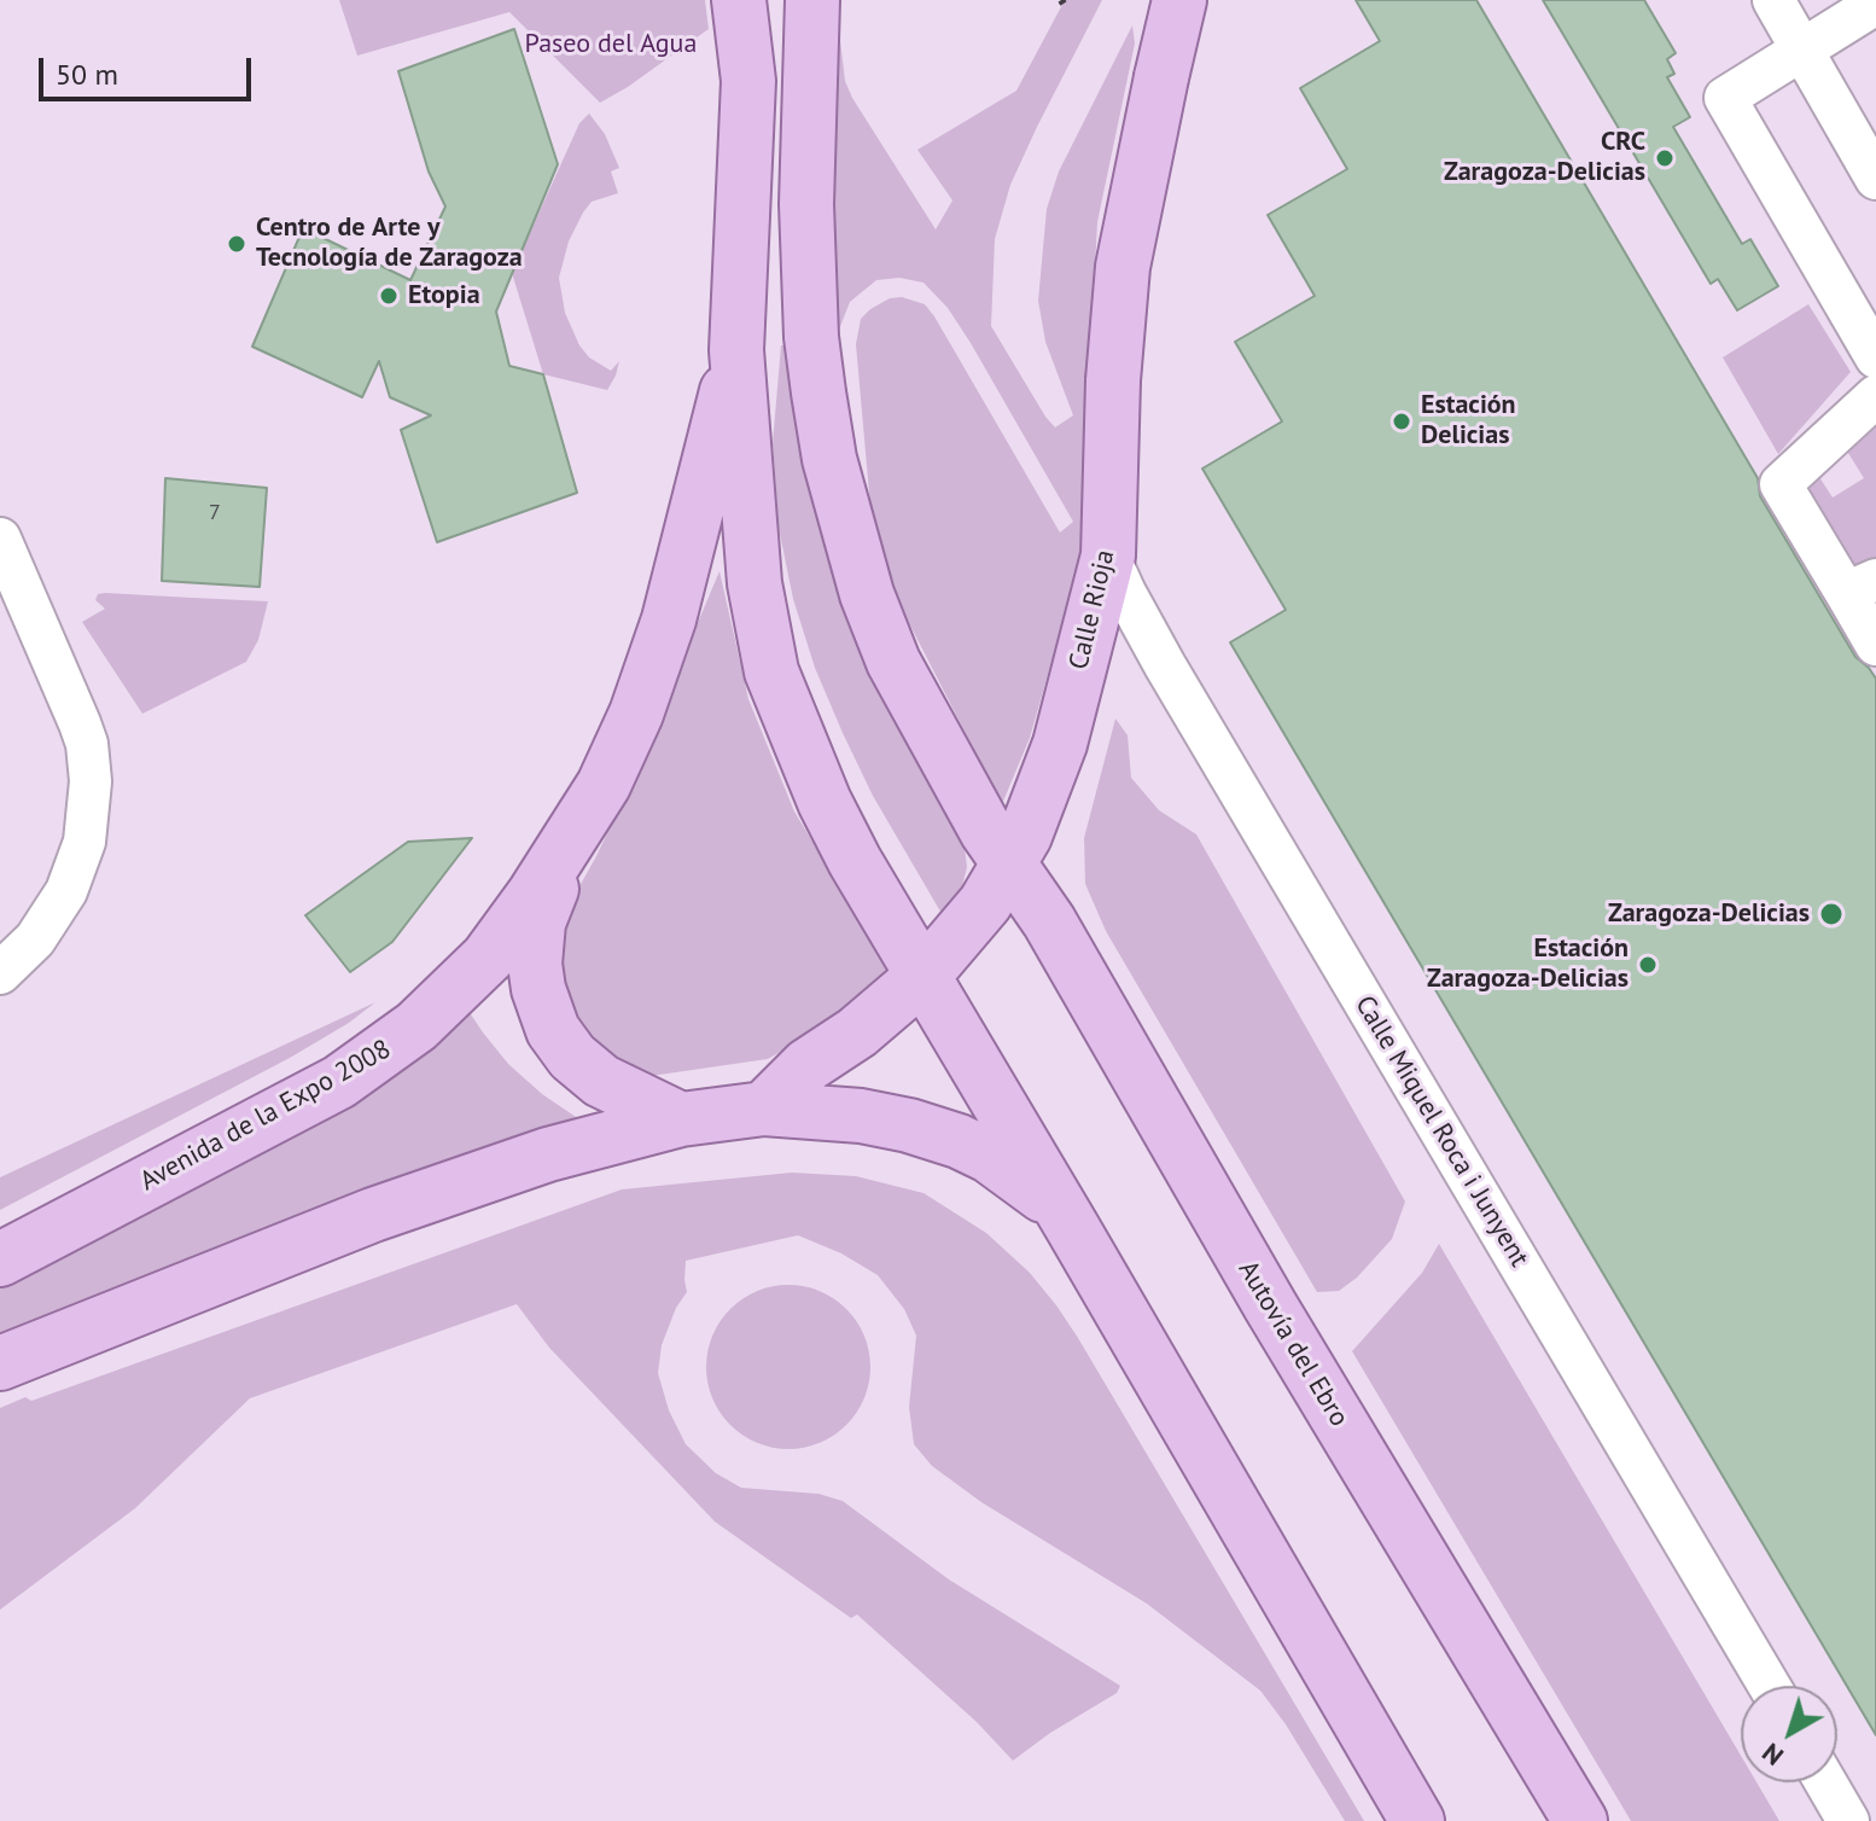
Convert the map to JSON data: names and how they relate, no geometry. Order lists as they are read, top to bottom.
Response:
{
  "streets": {
    "main road": ["Calle Rioja", "Avenida de la Expo 2008", "Autovía del Ebro"],
    "street": ["Calle Miquel Roca i Junyent"]
  },
  "crossings": [
    ["Calle Rioja", "Calle Miquel Roca i Junyent"],
    ["Calle Rioja", "Autovía del Ebro"]
  ],
  "parks": ["Paseo del Agua"],
  "places": [
    "CRC Zaragoza-Delicias",
    "Centro de Arte y Tecnología de Zaragoza",
    "Etopia",
    "Estación Delicias",
    "Zaragoza-Delicias",
    "Estación Zaragoza-Delicias"
  ],
  "house_numbers": ["7"],
  "scale_bar": "50 m",
  "north": "bottom left"
}
